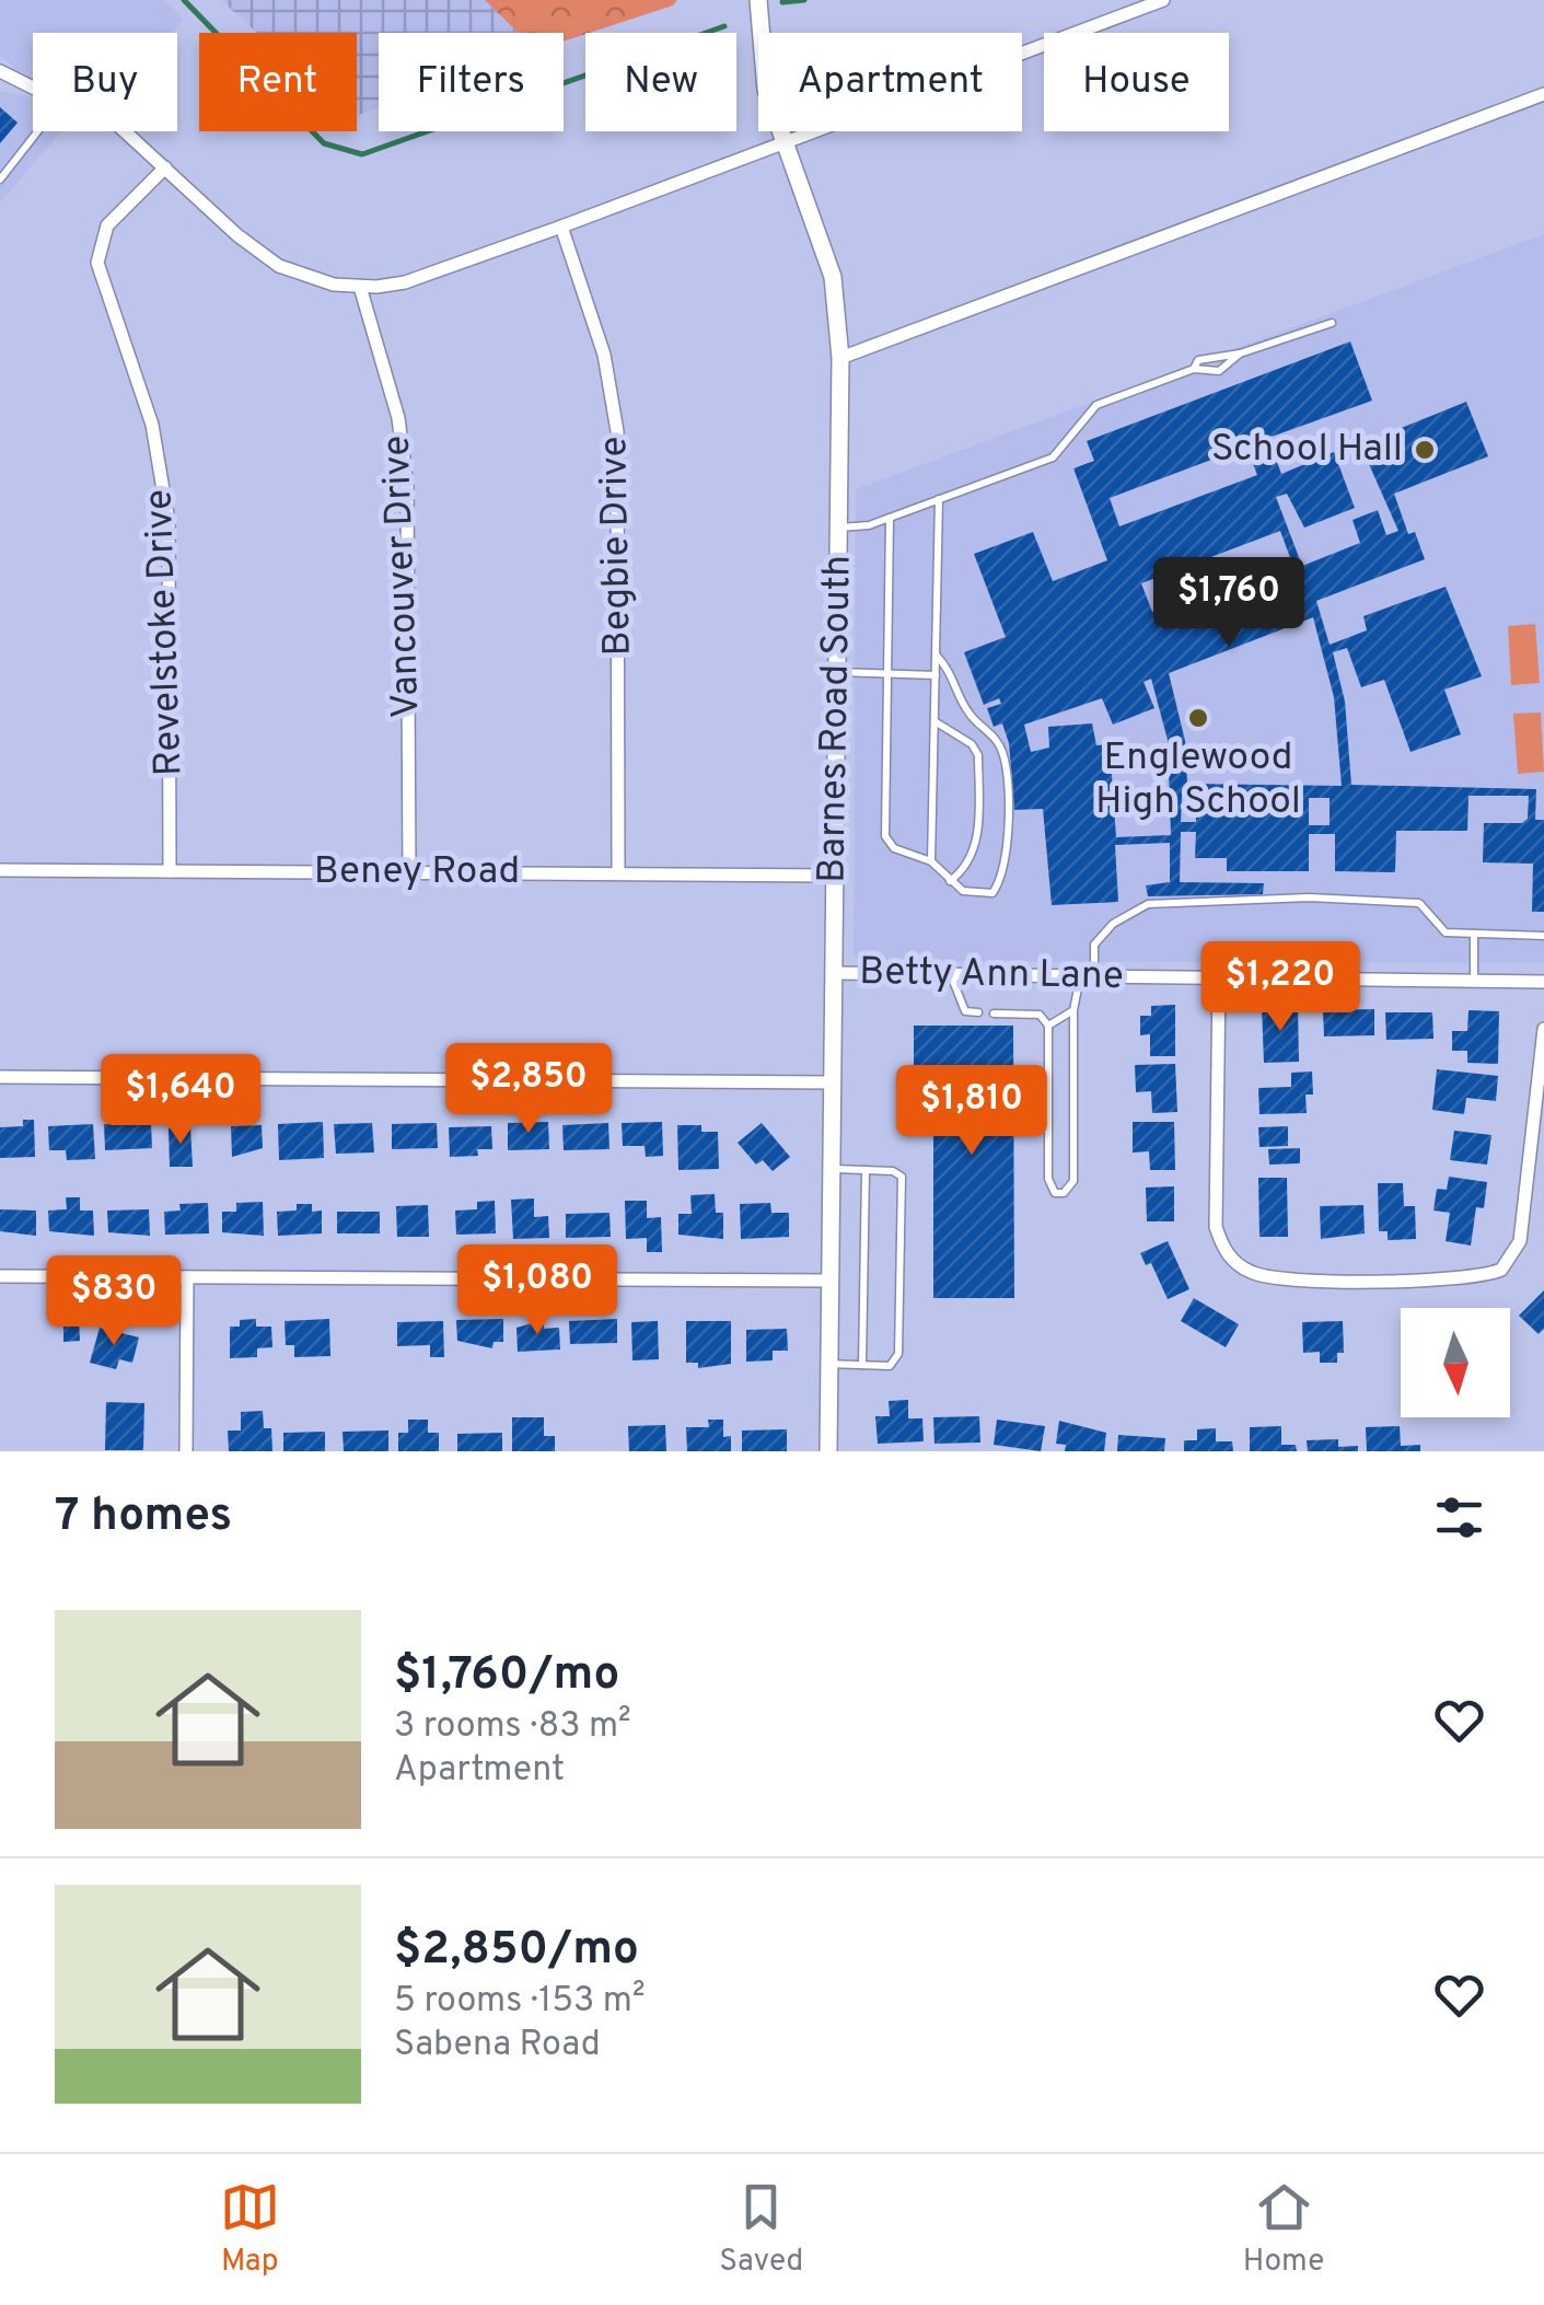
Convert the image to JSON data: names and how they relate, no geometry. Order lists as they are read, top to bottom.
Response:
{
  "streets": {
    "street": [
      "Begbie Drive",
      "Vancouver Drive",
      "Revelstoke Drive",
      "Barnes Road South",
      "Beney Road",
      "Betty Ann Lane"
    ]
  },
  "crossings": [
    ["Begbie Drive", "Beney Road"],
    ["Vancouver Drive", "Beney Road"],
    ["Revelstoke Drive", "Beney Road"],
    ["Barnes Road South", "Beney Road"],
    ["Barnes Road South", "Betty Ann Lane"]
  ],
  "places": ["School Hall", "Englewood High School"],
  "north": "bottom",
  "page": {
    "chip": [
      "Buy",
      "Rent",
      "Filters",
      "New",
      "Apartment",
      "House"
    ],
    "price": [
      "$1,760",
      "$1,220",
      "$2,850",
      "$1,640",
      "$1,810",
      "$1,080",
      "$830"
    ],
    "heading": "7 homes",
    "list": [
      {
        "name": "$1,760/mo",
        "note": "3 rooms · 83 m² · Apartment"
      },
      {
        "name": "$2,850/mo",
        "note": "5 rooms · 153 m² · Sabena Road"
      }
    ],
    "tabs": ["Map", "Saved", "Home"]
  }
}
